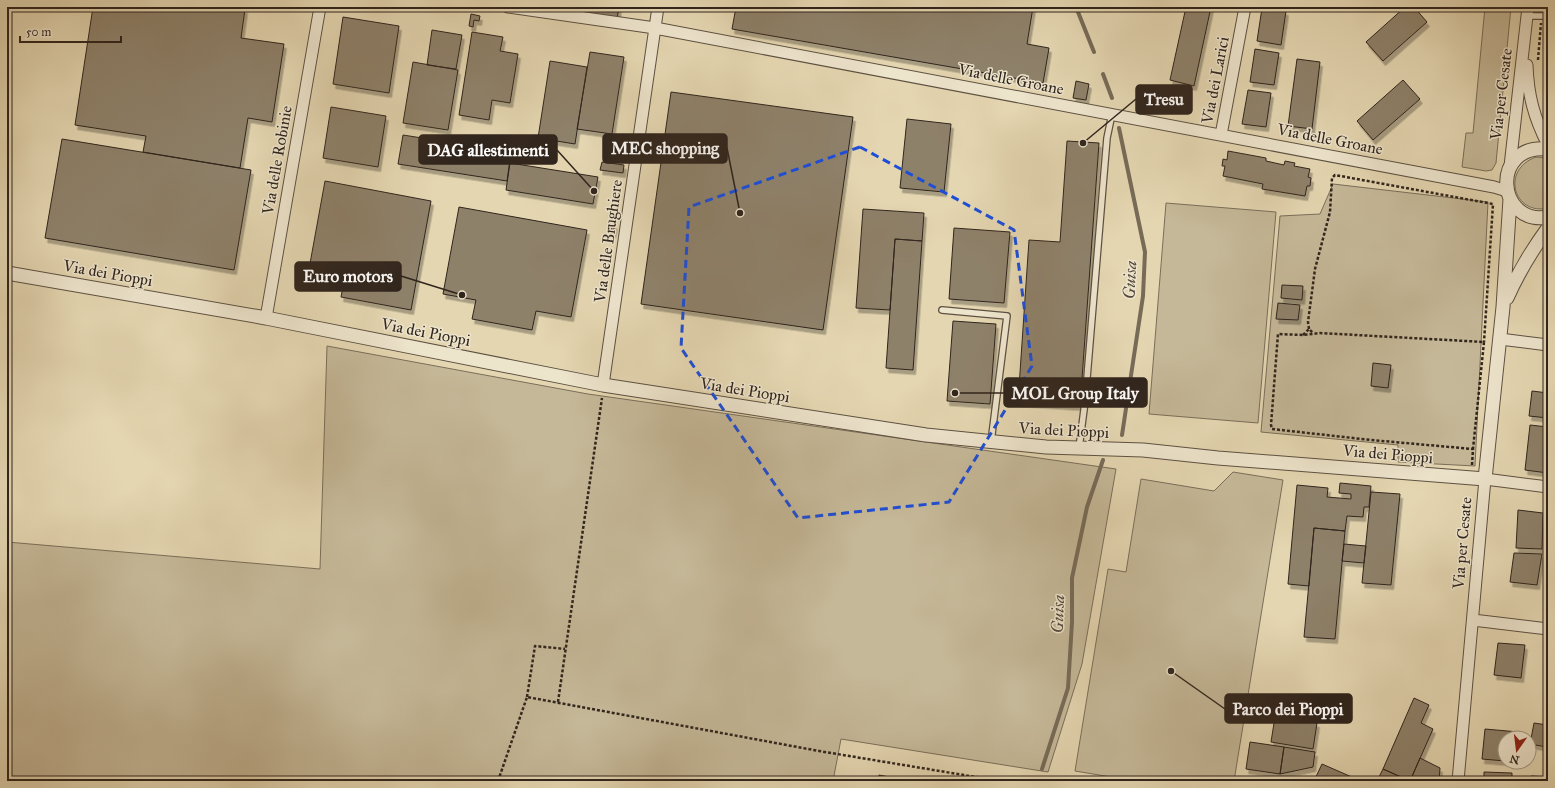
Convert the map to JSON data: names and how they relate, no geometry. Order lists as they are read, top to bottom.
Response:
{
  "streets": {
    "street": [
      "Via delle Groane",
      "Via dei Larici",
      "Via per Cesate",
      "Via delle Robinie",
      "Via delle Brughiere",
      "Via dei Pioppi"
    ]
  },
  "crossings": [
    ["Via delle Groane", "Via dei Larici"],
    ["Via delle Groane", "Via per Cesate"],
    ["Via delle Groane", "Via delle Brughiere"],
    ["Via per Cesate", "Via dei Pioppi"],
    ["Via delle Robinie", "Via dei Pioppi"],
    ["Via delle Brughiere", "Via dei Pioppi"]
  ],
  "water": ["Guisa"],
  "places": [
    "Tresu",
    "DAG allestimenti",
    "MEC shopping",
    "Euro motors",
    "MOL Group Italy",
    "Parco dei Pioppi"
  ],
  "scale_bar": "50 m",
  "north": "bottom"
}
